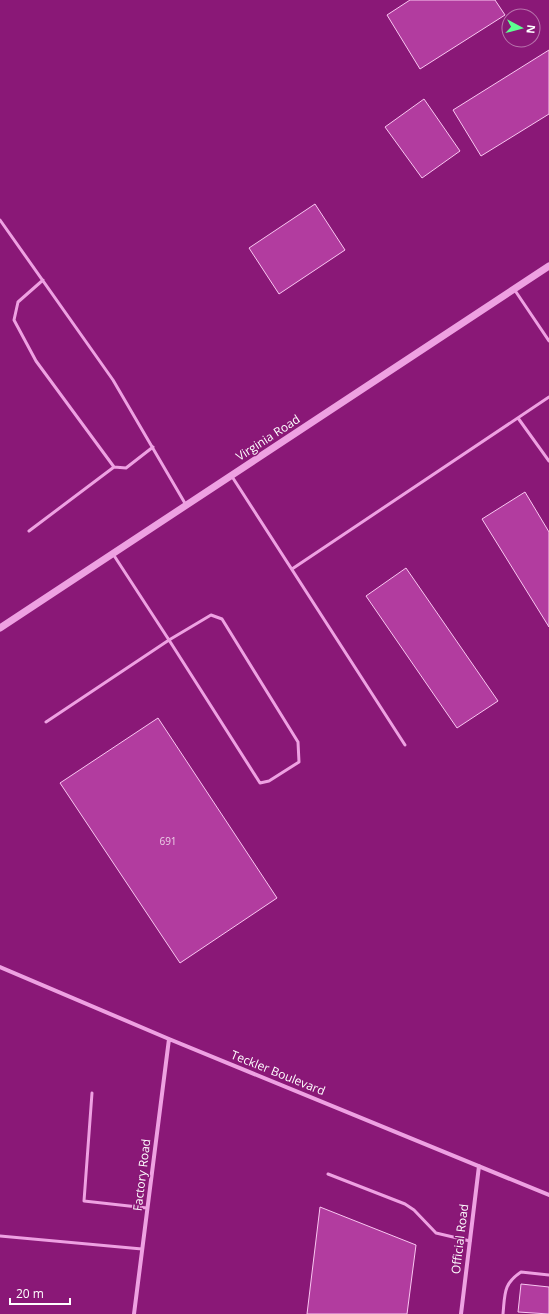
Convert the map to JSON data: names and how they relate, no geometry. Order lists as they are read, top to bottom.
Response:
{
  "streets": {
    "street": [
      "Virginia Road",
      "Teckler Boulevard",
      "Factory Road",
      "Official Road"
    ]
  },
  "crossings": [
    ["Teckler Boulevard", "Factory Road"],
    ["Teckler Boulevard", "Official Road"]
  ],
  "house_numbers": ["691"],
  "scale_bar": "20 m",
  "north": "right"
}
